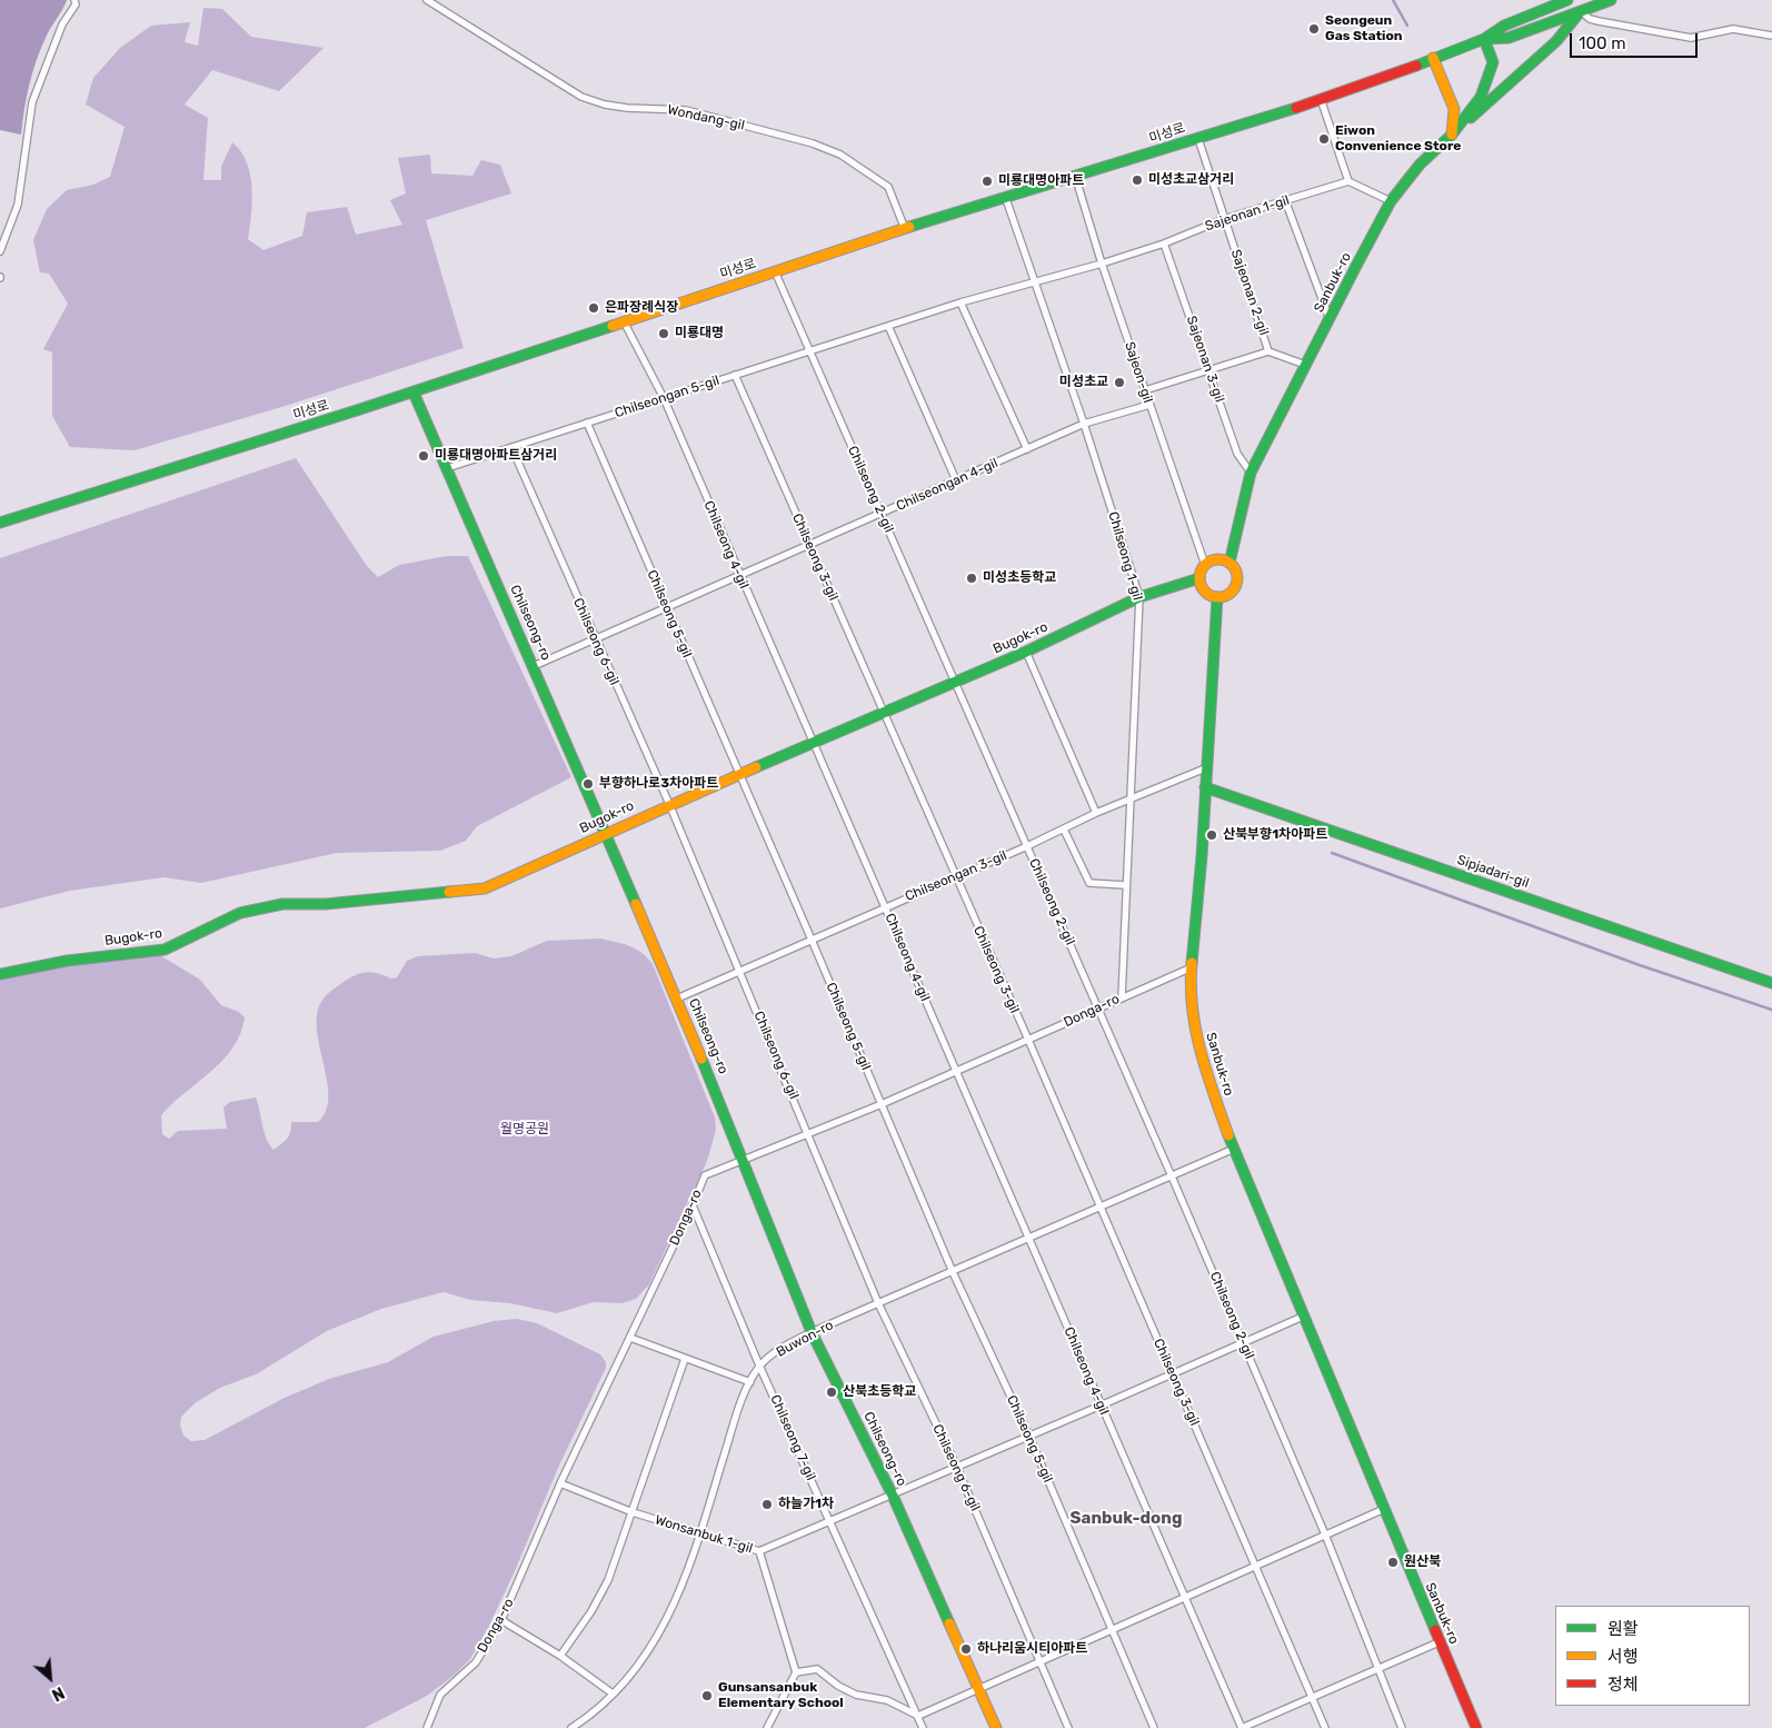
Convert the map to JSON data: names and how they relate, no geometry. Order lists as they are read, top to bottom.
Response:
{
  "streets": {
    "street": [
      "Wondang-gil",
      "미성로",
      "Sajeonan 1-gil",
      "Sanbuk-ro",
      "Sajeonan 2-gil",
      "Sajeonan 3-gil",
      "Sajeon-gil",
      "Chilseongan 5-gil",
      "Chilseongan 4-gil",
      "Chilseong 2-gil",
      "Chilseong 4-gil",
      "Chilseong 1-gil",
      "Chilseong 3-gil",
      "Chilseong 5-gil",
      "Chilseong-ro",
      "Bugok-ro",
      "Chilseong 6-gil",
      "Sipjadari-gil",
      "Chilseongan 3-gil",
      "Donga-ro",
      "Buwon-ro",
      "Chilseong 7-gil",
      "Wonsanbuk 1-gil"
    ]
  },
  "crossings": [
    ["Wondang-gil", "미성로"],
    ["미성로", "Sanbuk-ro"],
    ["미성로", "Sajeonan 2-gil"],
    ["미성로", "Sajeon-gil"],
    ["미성로", "Chilseong 2-gil"],
    ["미성로", "Chilseong 4-gil"],
    ["미성로", "Chilseong 1-gil"],
    ["미성로", "Chilseong-ro"],
    ["Sajeonan 1-gil", "Sajeonan 2-gil"],
    ["Sajeonan 1-gil", "Sajeonan 3-gil"],
    ["Sajeonan 1-gil", "Sajeon-gil"],
    ["Sajeonan 1-gil", "Chilseongan 5-gil"],
    ["Sajeonan 1-gil", "Chilseong 1-gil"],
    ["Sanbuk-ro", "Sajeonan 3-gil"],
    ["Sanbuk-ro", "Sajeon-gil"],
    ["Sanbuk-ro", "Bugok-ro"],
    ["Sanbuk-ro", "Sipjadari-gil"],
    ["Sanbuk-ro", "Chilseongan 3-gil"],
    ["Sanbuk-ro", "Donga-ro"],
    ["Sanbuk-ro", "Buwon-ro"],
    ["Sanbuk-ro", "Wonsanbuk 1-gil"],
    ["Sajeon-gil", "Chilseongan 4-gil"],
    ["Sajeon-gil", "Bugok-ro"],
    ["Chilseongan 5-gil", "Chilseong 2-gil"],
    ["Chilseongan 5-gil", "Chilseong 4-gil"],
    ["Chilseongan 5-gil", "Chilseong 1-gil"],
    ["Chilseongan 5-gil", "Chilseong 3-gil"],
    ["Chilseongan 5-gil", "Chilseong 5-gil"],
    ["Chilseongan 5-gil", "Chilseong-ro"],
    ["Chilseongan 5-gil", "Chilseong 6-gil"],
    ["Chilseongan 4-gil", "Chilseong 2-gil"],
    ["Chilseongan 4-gil", "Chilseong 4-gil"],
    ["Chilseongan 4-gil", "Chilseong 1-gil"],
    ["Chilseongan 4-gil", "Chilseong 3-gil"],
    ["Chilseongan 4-gil", "Chilseong 5-gil"],
    ["Chilseongan 4-gil", "Chilseong-ro"],
    ["Chilseongan 4-gil", "Chilseong 6-gil"],
    ["Chilseong 2-gil", "Bugok-ro"],
    ["Chilseong 2-gil", "Chilseongan 3-gil"],
    ["Chilseong 2-gil", "Donga-ro"],
    ["Chilseong 2-gil", "Buwon-ro"],
    ["Chilseong 2-gil", "Wonsanbuk 1-gil"],
    ["Chilseong 4-gil", "Bugok-ro"],
    ["Chilseong 4-gil", "Chilseongan 3-gil"],
    ["Chilseong 4-gil", "Donga-ro"],
    ["Chilseong 4-gil", "Buwon-ro"],
    ["Chilseong 4-gil", "Wonsanbuk 1-gil"],
    ["Chilseong 1-gil", "Bugok-ro"],
    ["Chilseong 1-gil", "Chilseongan 3-gil"],
    ["Chilseong 1-gil", "Donga-ro"],
    ["Chilseong 3-gil", "Bugok-ro"],
    ["Chilseong 3-gil", "Chilseongan 3-gil"],
    ["Chilseong 3-gil", "Donga-ro"],
    ["Chilseong 3-gil", "Buwon-ro"],
    ["Chilseong 3-gil", "Wonsanbuk 1-gil"],
    ["Chilseong 5-gil", "Bugok-ro"],
    ["Chilseong 5-gil", "Chilseongan 3-gil"],
    ["Chilseong 5-gil", "Donga-ro"],
    ["Chilseong 5-gil", "Buwon-ro"],
    ["Chilseong 5-gil", "Wonsanbuk 1-gil"],
    ["Chilseong-ro", "Bugok-ro"],
    ["Chilseong-ro", "Chilseongan 3-gil"],
    ["Chilseong-ro", "Donga-ro"],
    ["Chilseong-ro", "Buwon-ro"],
    ["Chilseong-ro", "Wonsanbuk 1-gil"],
    ["Bugok-ro", "Chilseong 6-gil"],
    ["Chilseong 6-gil", "Chilseongan 3-gil"],
    ["Chilseong 6-gil", "Donga-ro"],
    ["Chilseong 6-gil", "Buwon-ro"],
    ["Chilseong 6-gil", "Wonsanbuk 1-gil"],
    ["Donga-ro", "Chilseong 7-gil"],
    ["Donga-ro", "Wonsanbuk 1-gil"],
    ["Buwon-ro", "Chilseong 7-gil"],
    ["Buwon-ro", "Wonsanbuk 1-gil"],
    ["Chilseong 7-gil", "Wonsanbuk 1-gil"]
  ],
  "districts": ["Sanbuk-dong"],
  "parks": ["월명공원"],
  "places": [
    "Seongeun Gas Station",
    "Eiwon Convenience Store",
    "미성초교삼거리",
    "미룡대명아파트",
    "은파장례식장",
    "미룡대명",
    "미성초교",
    "미룡대명아파트삼거리",
    "미성초등학교",
    "부향하나로3차아파트",
    "산북부향1차아파트",
    "산북초등학교",
    "하늘가1차",
    "원산북",
    "하나리움시티아파트",
    "Gunsansanbuk Elementary School"
  ],
  "legend": ["원활", "서행", "정체"],
  "scale_bar": "100 m",
  "north": "bottom right"
}
